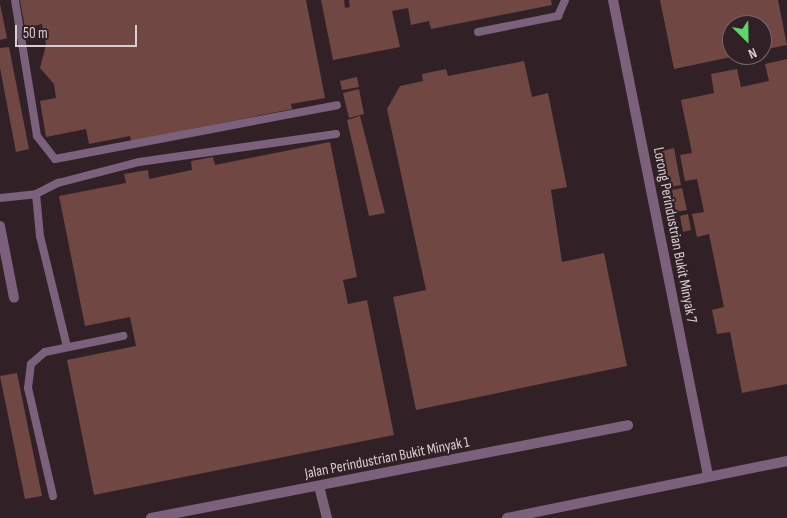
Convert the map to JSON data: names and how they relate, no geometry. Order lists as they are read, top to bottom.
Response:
{
  "streets": {
    "street": ["Lorong Perindustrian Bukit Minyak 7", "Jalan Perindustrian Bukit Minyak 1"]
  },
  "scale_bar": "50 m",
  "north": "bottom right"
}
